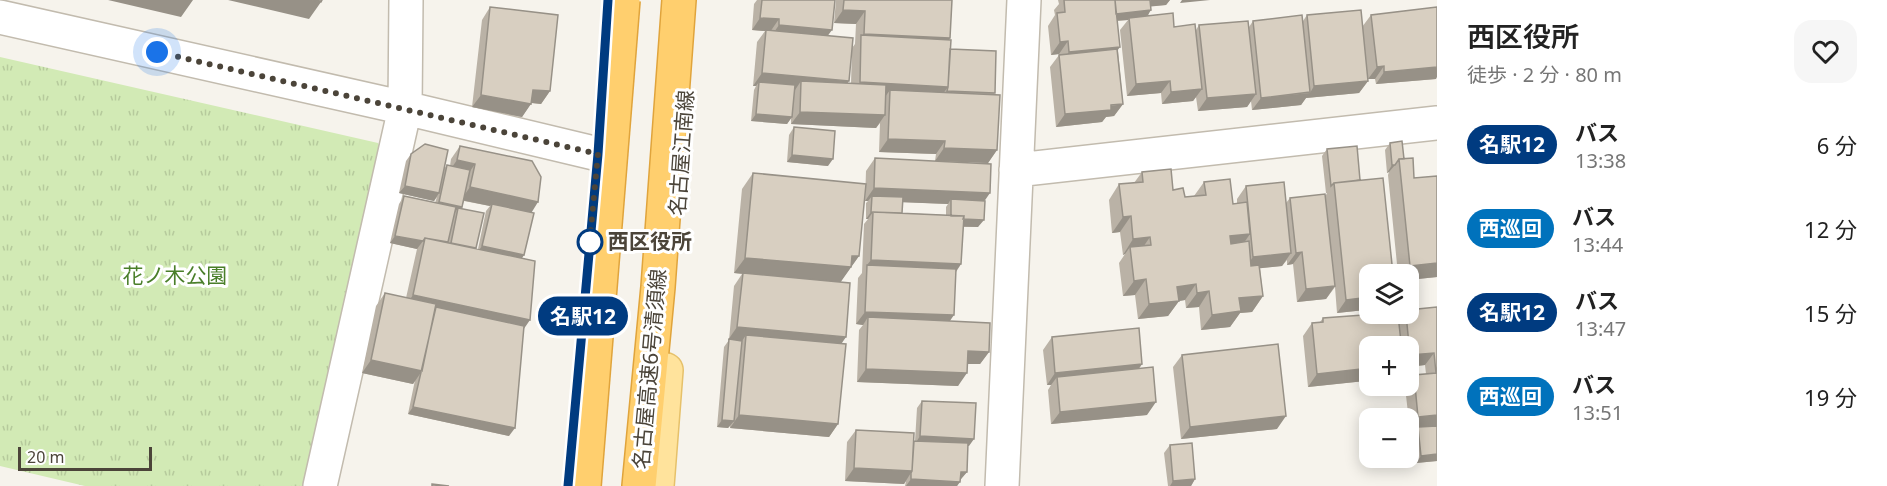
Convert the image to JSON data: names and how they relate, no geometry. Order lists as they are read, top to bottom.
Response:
{
  "streets": {
    "highway": ["名古屋高速6号清須線"],
    "main road": ["名古屋江南線"]
  },
  "parks": ["花ノ木公園"],
  "places": ["西区役所"],
  "lines": ["bus line 名駅12"],
  "scale_bar": "20 m",
  "page": {
    "on_map": "名駅12",
    "heading": ["西区役所", "徒歩 · 2 分 · 80 m"],
    "list": [
      {
        "mark": "名駅12",
        "name": "バス",
        "note": "13:38",
        "value": "6 分"
      },
      {
        "mark": "西巡回",
        "name": "バス",
        "note": "13:44",
        "value": "12 分"
      },
      {
        "mark": "名駅12",
        "name": "バス",
        "note": "13:47",
        "value": "15 分"
      },
      {
        "mark": "西巡回",
        "name": "バス",
        "note": "13:51",
        "value": "19 分"
      }
    ],
    "map_buttons": ["+", "−"],
    "scale": "20 m"
  }
}
